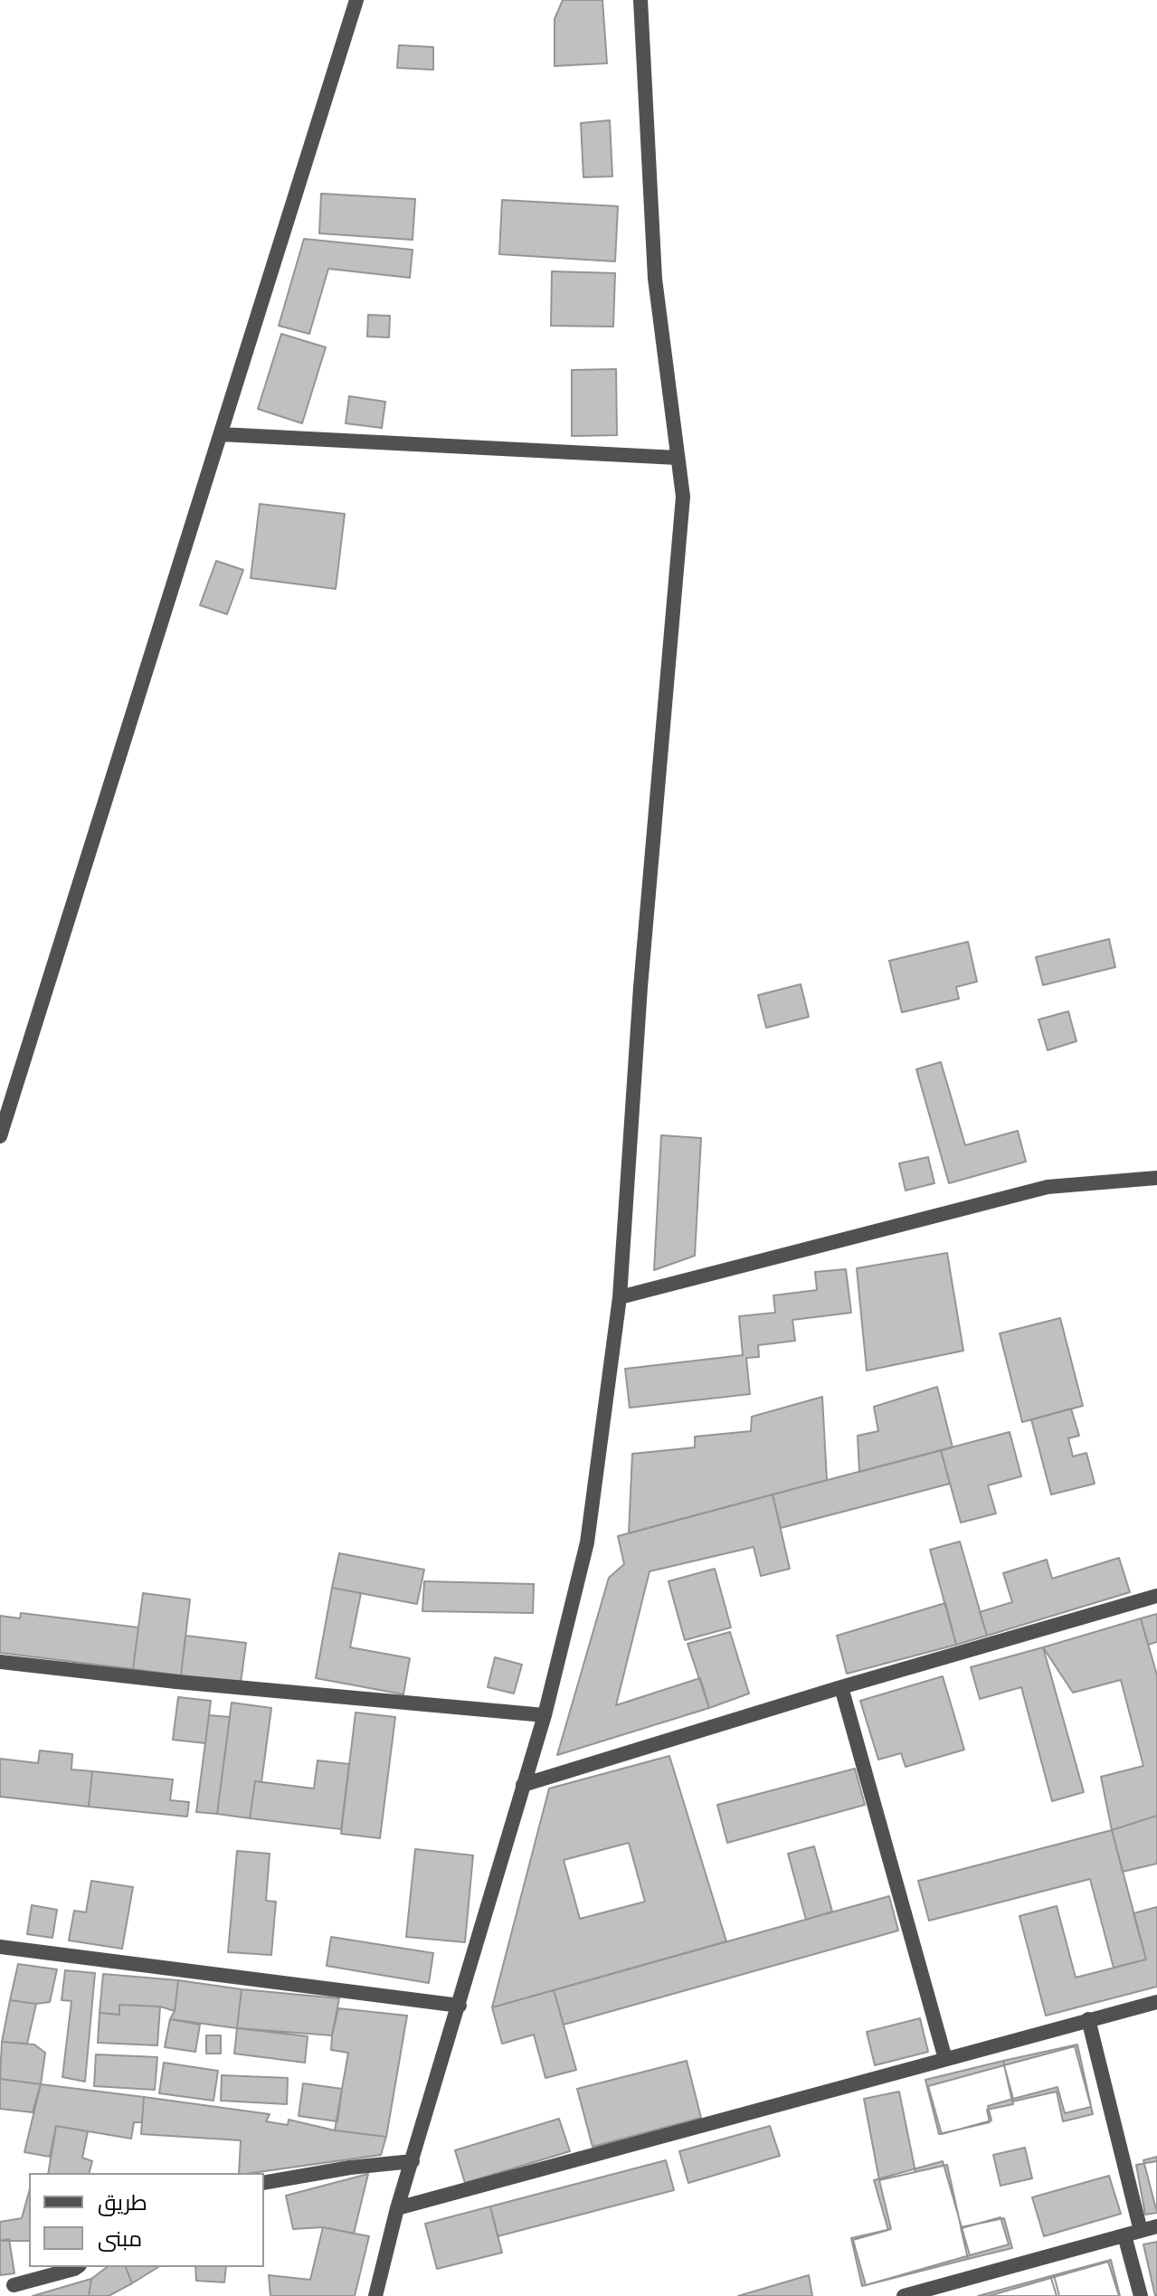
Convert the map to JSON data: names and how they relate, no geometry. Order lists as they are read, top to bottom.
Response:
{
  "legend": ["طريق", "مبنى"]
}
